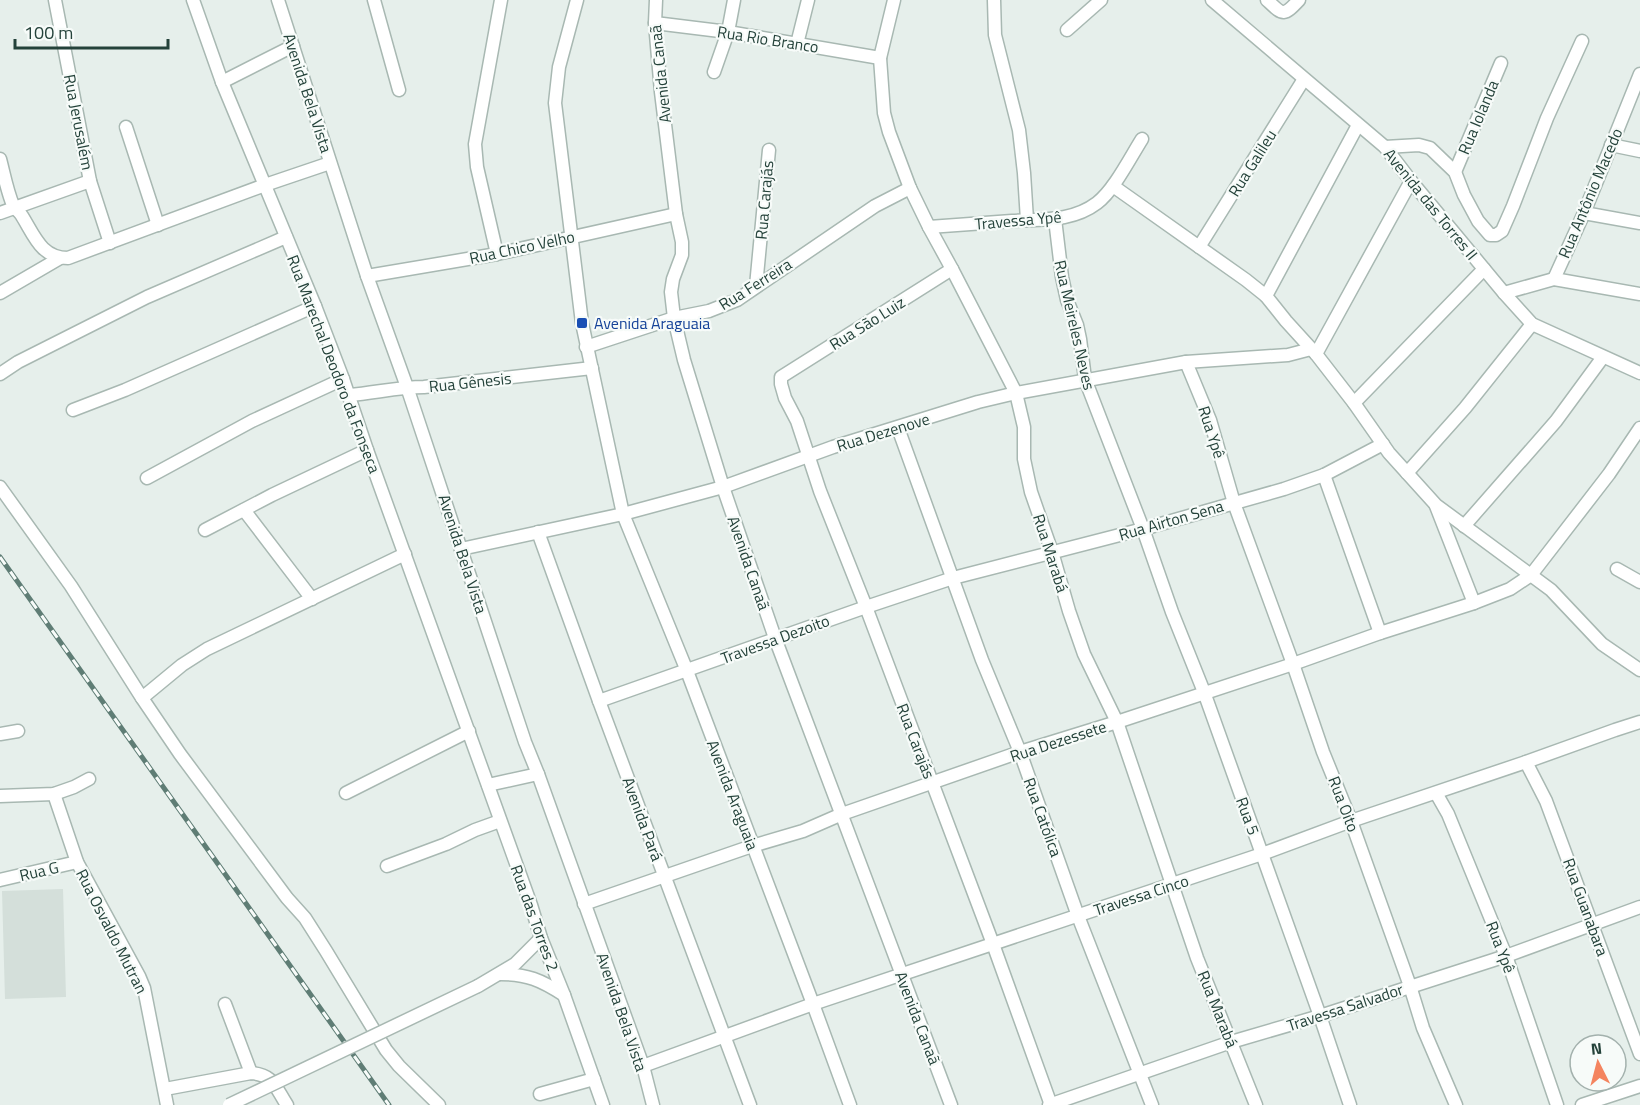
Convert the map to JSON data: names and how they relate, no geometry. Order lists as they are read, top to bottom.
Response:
{
  "streets": {
    "street": [
      "Rua Rio Branco",
      "Avenida Canaã",
      "Avenida Bela Vista",
      "Rua Iolanda",
      "Rua Jerusalém",
      "Rua Galileu",
      "Rua Antônio Macedo",
      "Rua Carajás",
      "Avenida das Torres II",
      "Travessa Ypê",
      "Rua Chico Velho",
      "Rua Ferreira",
      "Rua São Luiz",
      "Rua Meireles Neves",
      "Rua Marechal Deodoro da Fonseca",
      "Rua Gênesis",
      "Rua Dezenove",
      "Rua Ypê",
      "Rua Airton Sena",
      "Rua Marabá",
      "Travessa Dezoito",
      "Rua Dezessete",
      "Avenida Araguaia",
      "Rua Oito",
      "Rua 5",
      "Rua Católica",
      "Avenida Pará",
      "Rua G",
      "Travessa Cinco",
      "Rua Guanabara",
      "Rua das Torres 2",
      "Rua Osvaldo Mutran",
      "Travessa Salvador"
    ]
  },
  "crossings": [
    ["Rua Rio Branco", "Avenida Canaã"],
    ["Rua Rio Branco", "Rua Marabá"],
    ["Avenida Canaã", "Rua Chico Velho"],
    ["Avenida Canaã", "Rua Ferreira"],
    ["Avenida Canaã", "Rua Dezenove"],
    ["Avenida Canaã", "Travessa Dezoito"],
    ["Avenida Canaã", "Rua Dezessete"],
    ["Avenida Canaã", "Travessa Cinco"],
    ["Avenida Bela Vista", "Rua Chico Velho"],
    ["Avenida Bela Vista", "Rua Gênesis"],
    ["Avenida Bela Vista", "Rua Dezenove"],
    ["Avenida Bela Vista", "Rua Dezessete"],
    ["Avenida Bela Vista", "Travessa Cinco"],
    ["Rua Galileu", "Avenida das Torres II"],
    ["Rua Carajás", "Rua Ferreira"],
    ["Rua Carajás", "Rua São Luiz"],
    ["Rua Carajás", "Rua Dezenove"],
    ["Rua Carajás", "Travessa Dezoito"],
    ["Rua Carajás", "Rua Dezessete"],
    ["Rua Carajás", "Travessa Cinco"],
    ["Rua Carajás", "Travessa Salvador"],
    ["Travessa Ypê", "Rua Meireles Neves"],
    ["Travessa Ypê", "Rua Marabá"],
    ["Rua Chico Velho", "Avenida Araguaia"],
    ["Rua Ferreira", "Rua Marabá"],
    ["Rua Ferreira", "Avenida Araguaia"],
    ["Rua São Luiz", "Rua Marabá"],
    ["Rua Meireles Neves", "Rua Dezenove"],
    ["Rua Meireles Neves", "Rua Airton Sena"],
    ["Rua Meireles Neves", "Rua 5"],
    ["Rua Marechal Deodoro da Fonseca", "Rua Gênesis"],
    ["Rua Marechal Deodoro da Fonseca", "Rua das Torres 2"],
    ["Rua Gênesis", "Avenida Araguaia"],
    ["Rua Dezenove", "Rua Ypê"],
    ["Rua Dezenove", "Rua Marabá"],
    ["Rua Dezenove", "Avenida Araguaia"],
    ["Rua Dezenove", "Rua Católica"],
    ["Rua Dezenove", "Avenida Pará"],
    ["Rua Ypê", "Rua Airton Sena"],
    ["Rua Ypê", "Rua Oito"],
    ["Rua Ypê", "Travessa Cinco"],
    ["Rua Ypê", "Travessa Salvador"],
    ["Rua Airton Sena", "Rua Marabá"],
    ["Rua Airton Sena", "Travessa Dezoito"],
    ["Rua Airton Sena", "Rua Oito"],
    ["Rua Airton Sena", "Rua 5"],
    ["Rua Airton Sena", "Rua Católica"],
    ["Rua Marabá", "Rua Dezessete"],
    ["Rua Marabá", "Travessa Cinco"],
    ["Rua Marabá", "Travessa Salvador"],
    ["Travessa Dezoito", "Avenida Araguaia"],
    ["Travessa Dezoito", "Rua Católica"],
    ["Travessa Dezoito", "Avenida Pará"],
    ["Rua Dezessete", "Avenida Araguaia"],
    ["Rua Dezessete", "Rua Oito"],
    ["Rua Dezessete", "Rua 5"],
    ["Rua Dezessete", "Rua Católica"],
    ["Rua Dezessete", "Avenida Pará"],
    ["Avenida Araguaia", "Travessa Cinco"],
    ["Rua Oito", "Travessa Cinco"],
    ["Rua Oito", "Travessa Salvador"],
    ["Rua 5", "Travessa Cinco"],
    ["Rua 5", "Travessa Salvador"],
    ["Rua Católica", "Travessa Cinco"],
    ["Rua Católica", "Travessa Salvador"],
    ["Avenida Pará", "Travessa Cinco"],
    ["Rua G", "Rua Osvaldo Mutran"],
    ["Travessa Cinco", "Rua Guanabara"],
    ["Rua Guanabara", "Travessa Salvador"]
  ],
  "places": {
    "transit": ["Avenida Araguaia"]
  },
  "scale_bar": "100 m",
  "north": "top"
}
